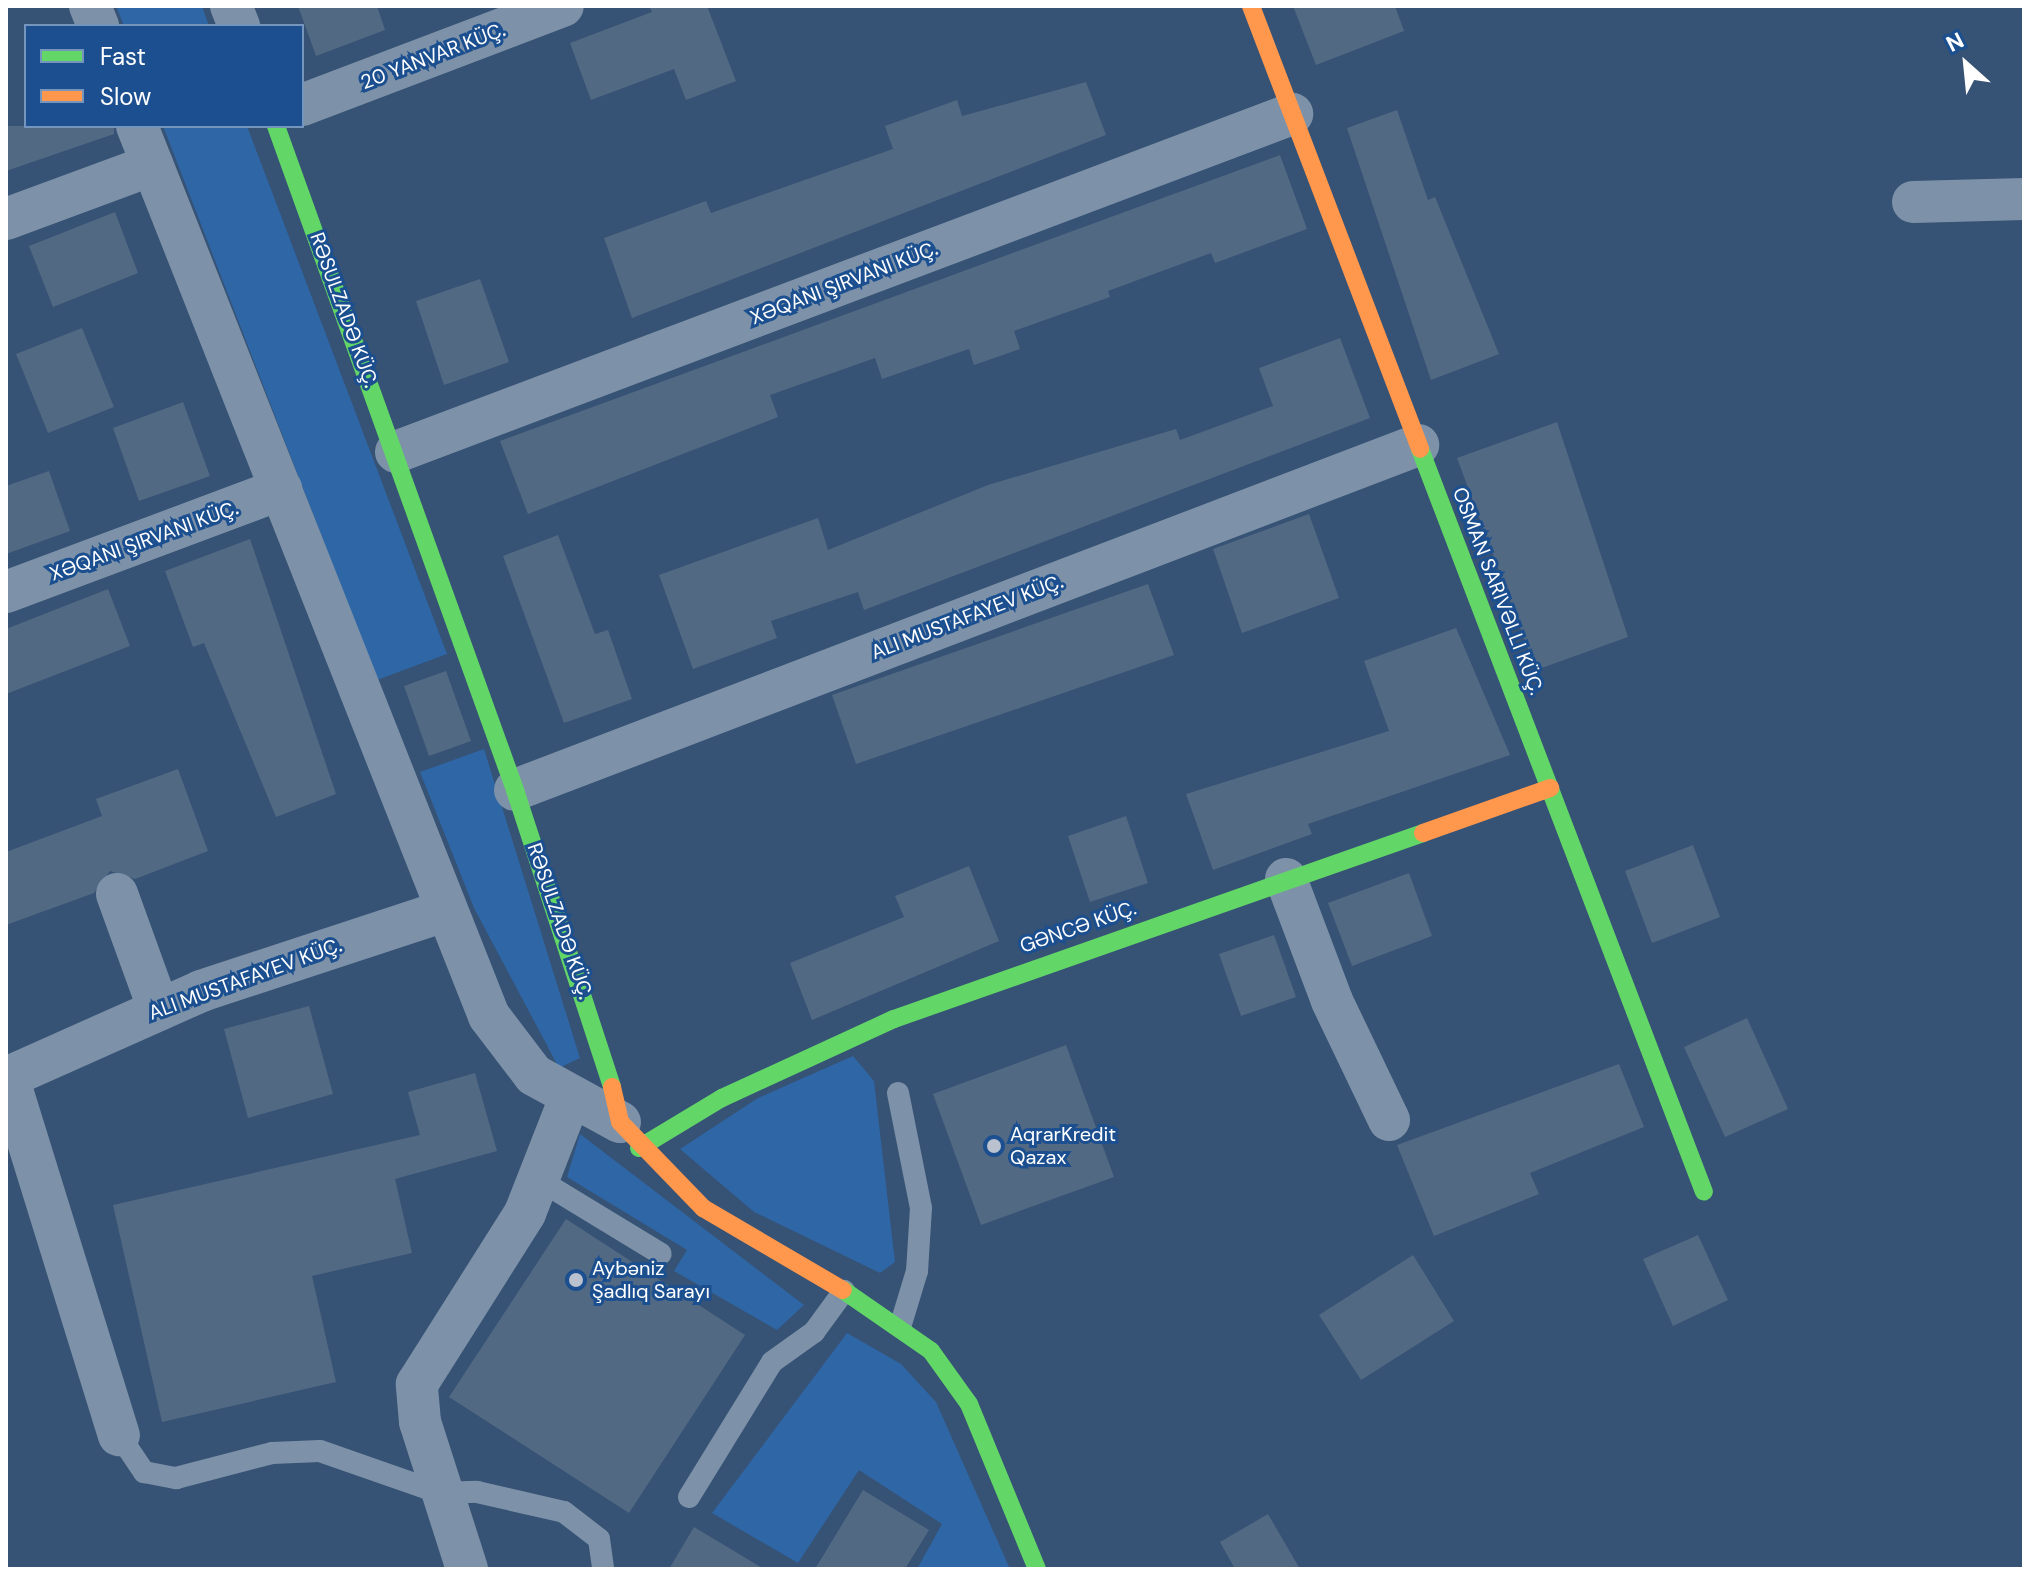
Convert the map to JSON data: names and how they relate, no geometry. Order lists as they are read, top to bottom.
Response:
{
  "streets": {
    "street": [
      "20 YANVAR KÜÇ.",
      "XƏQANI ŞIRVANI KÜÇ.",
      "RƏSULZADƏ KÜÇ.",
      "GƏNCƏ KÜÇ."
    ]
  },
  "crossings": [
    ["XƏQANI ŞIRVANI KÜÇ.", "RƏSULZADƏ KÜÇ."],
    ["RƏSULZADƏ KÜÇ.", "GƏNCƏ KÜÇ."]
  ],
  "places": ["AqrarKredit Qazax", "Aybəniz Şadlıq Sarayı"],
  "legend": ["Fast", "Slow"],
  "north": "top left"
}
